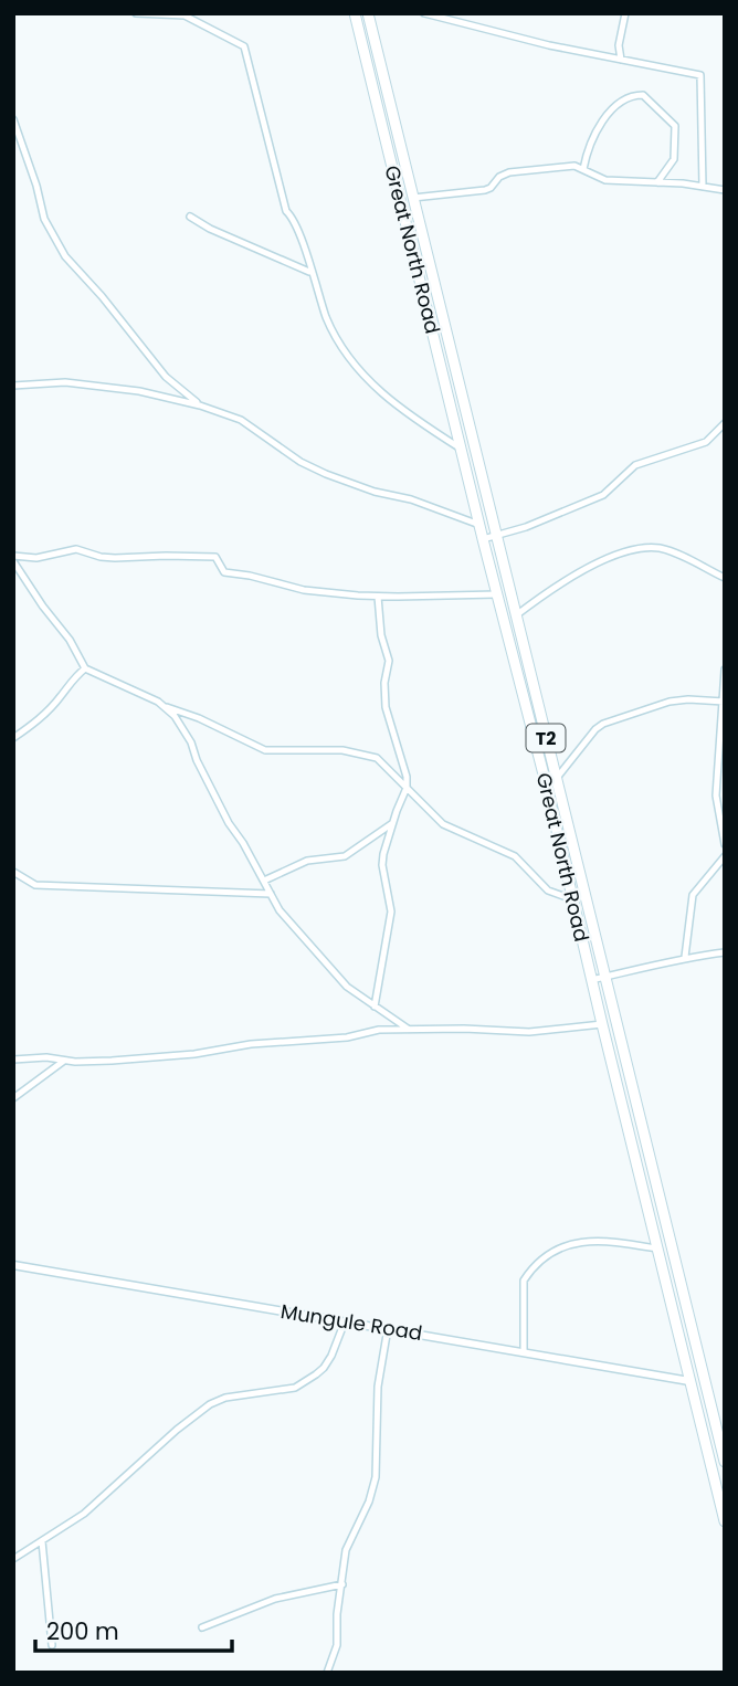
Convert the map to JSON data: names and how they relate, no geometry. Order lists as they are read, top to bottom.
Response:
{
  "streets": {
    "highway": ["Great North Road", "T2"],
    "street": ["Mungule Road"]
  },
  "crossings": [
    ["Great North Road", "Mungule Road"]
  ],
  "scale_bar": "200 m"
}
